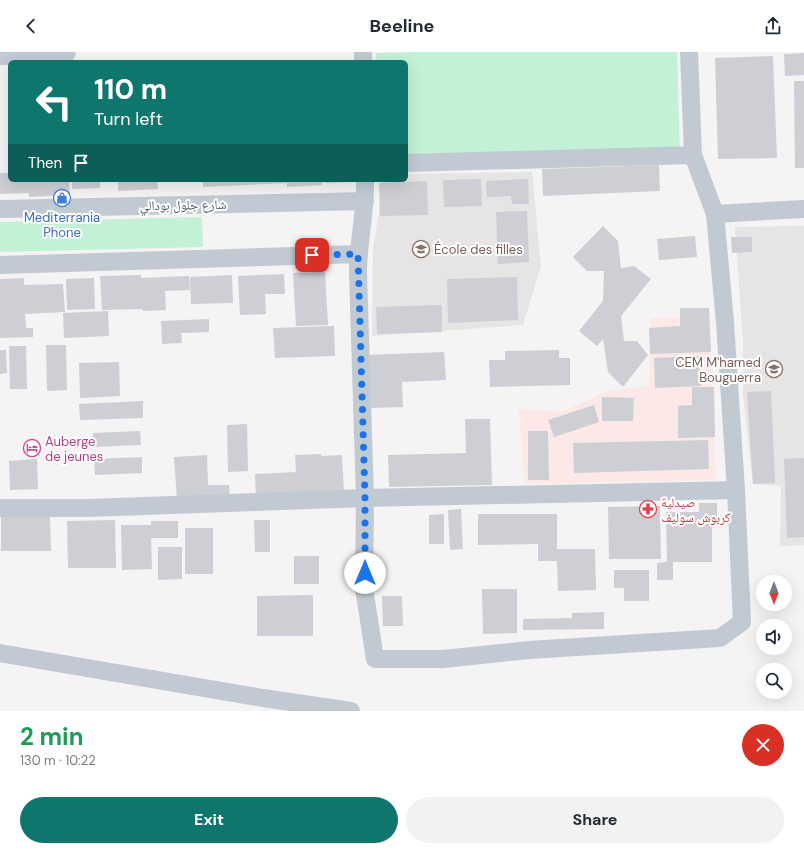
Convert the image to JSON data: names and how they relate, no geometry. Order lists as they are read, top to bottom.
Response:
{
  "streets": {
    "street": ["شارع جلول بودالي"]
  },
  "places": {
    "shop": ["Mediterrania Phone"],
    "school or university": ["École des filles", "CEM M'hamed Bouguerra"],
    "hotel": ["Auberge de jeunes"],
    "pharmacy": ["صيدلية كربوش سوليف"]
  },
  "north": "bottom",
  "page": {
    "header": "Beeline",
    "turn": ["110 m", "Turn left"],
    "then": "Then",
    "heading": ["2 min", "130 m · 10:22"],
    "buttons": ["Exit", "Share"]
  }
}
